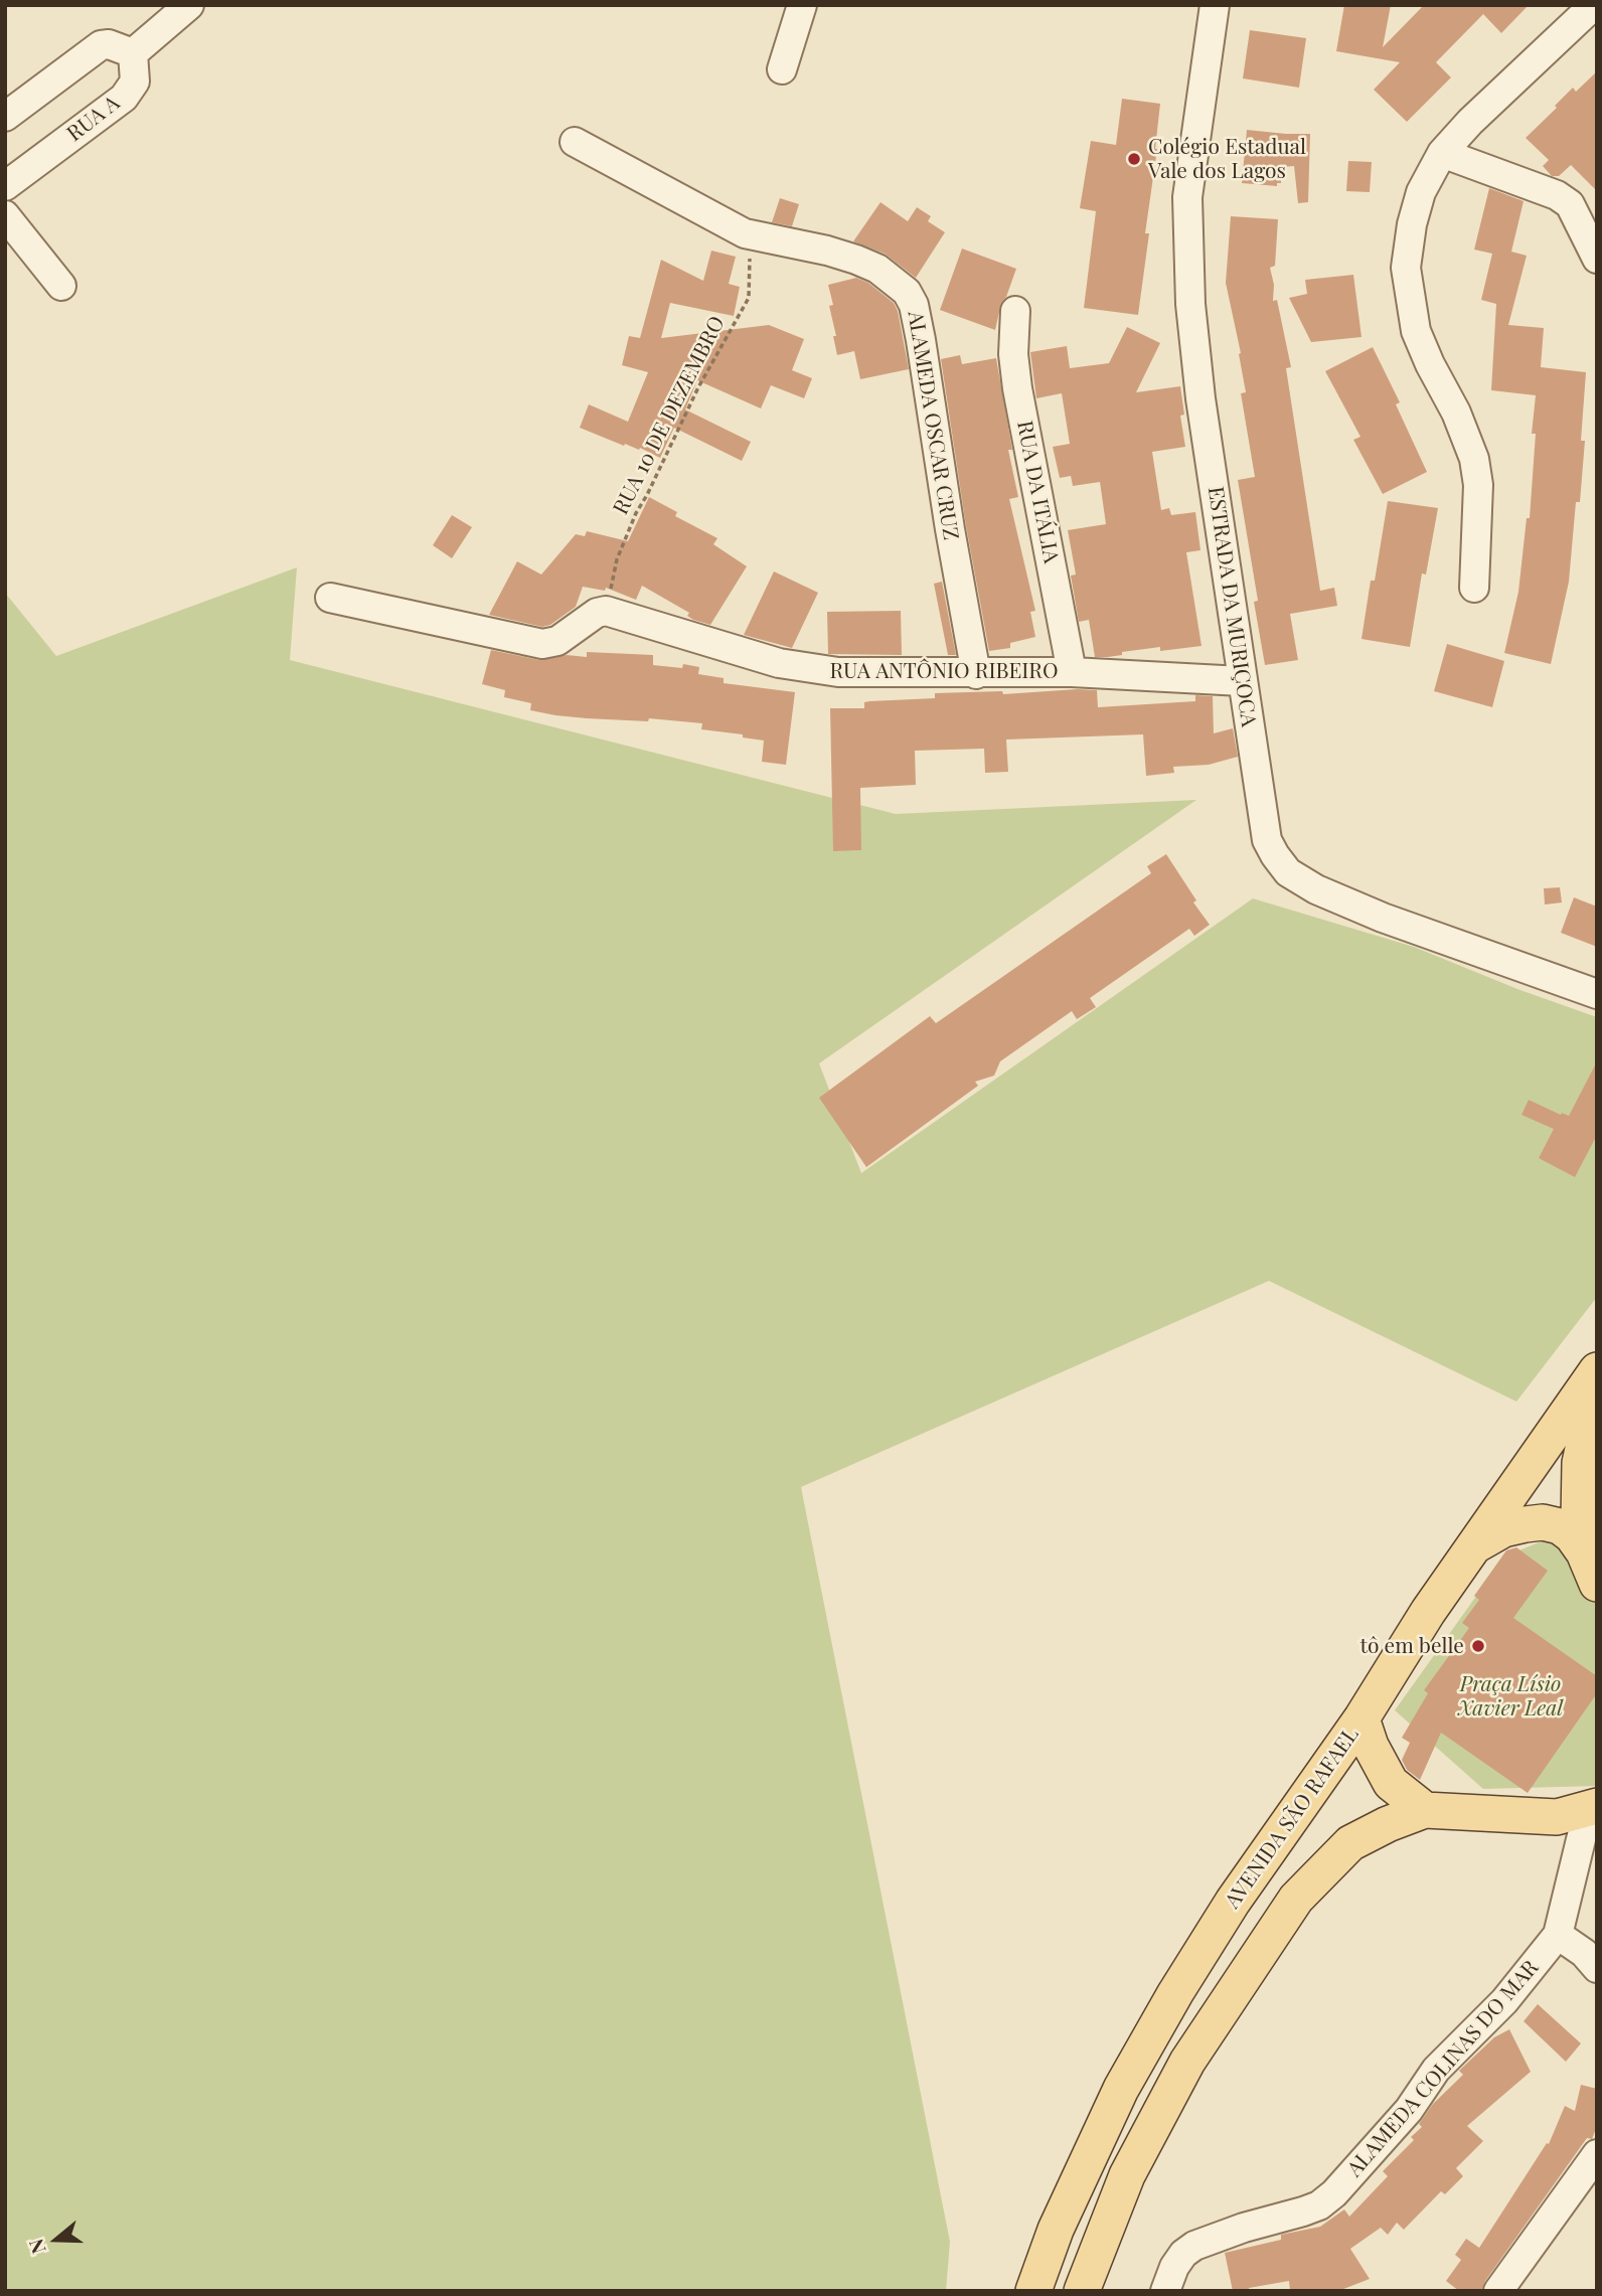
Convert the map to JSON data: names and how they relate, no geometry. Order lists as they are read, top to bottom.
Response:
{
  "streets": {
    "main road": ["AVENIDA SÃO RAFAEL"],
    "street": [
      "RUA A",
      "ALAMEDA OSCAR CRUZ",
      "RUA DA ITÁLIA",
      "ESTRADA DA MURIÇOCA",
      "RUA ANTÔNIO RIBEIRO",
      "ALAMEDA COLINAS DO MAR"
    ],
    "path": ["RUA 10 DE DEZEMBRO"]
  },
  "crossings": [
    ["RUA 10 DE DEZEMBRO", "ALAMEDA OSCAR CRUZ"],
    ["RUA 10 DE DEZEMBRO", "RUA ANTÔNIO RIBEIRO"],
    ["ALAMEDA OSCAR CRUZ", "RUA ANTÔNIO RIBEIRO"],
    ["RUA DA ITÁLIA", "RUA ANTÔNIO RIBEIRO"],
    ["ESTRADA DA MURIÇOCA", "RUA ANTÔNIO RIBEIRO"]
  ],
  "parks": ["Praça Lísio Xavier Leal"],
  "places": ["Colégio Estadual Vale dos Lagos", "tô em belle"],
  "north": "left"
}
